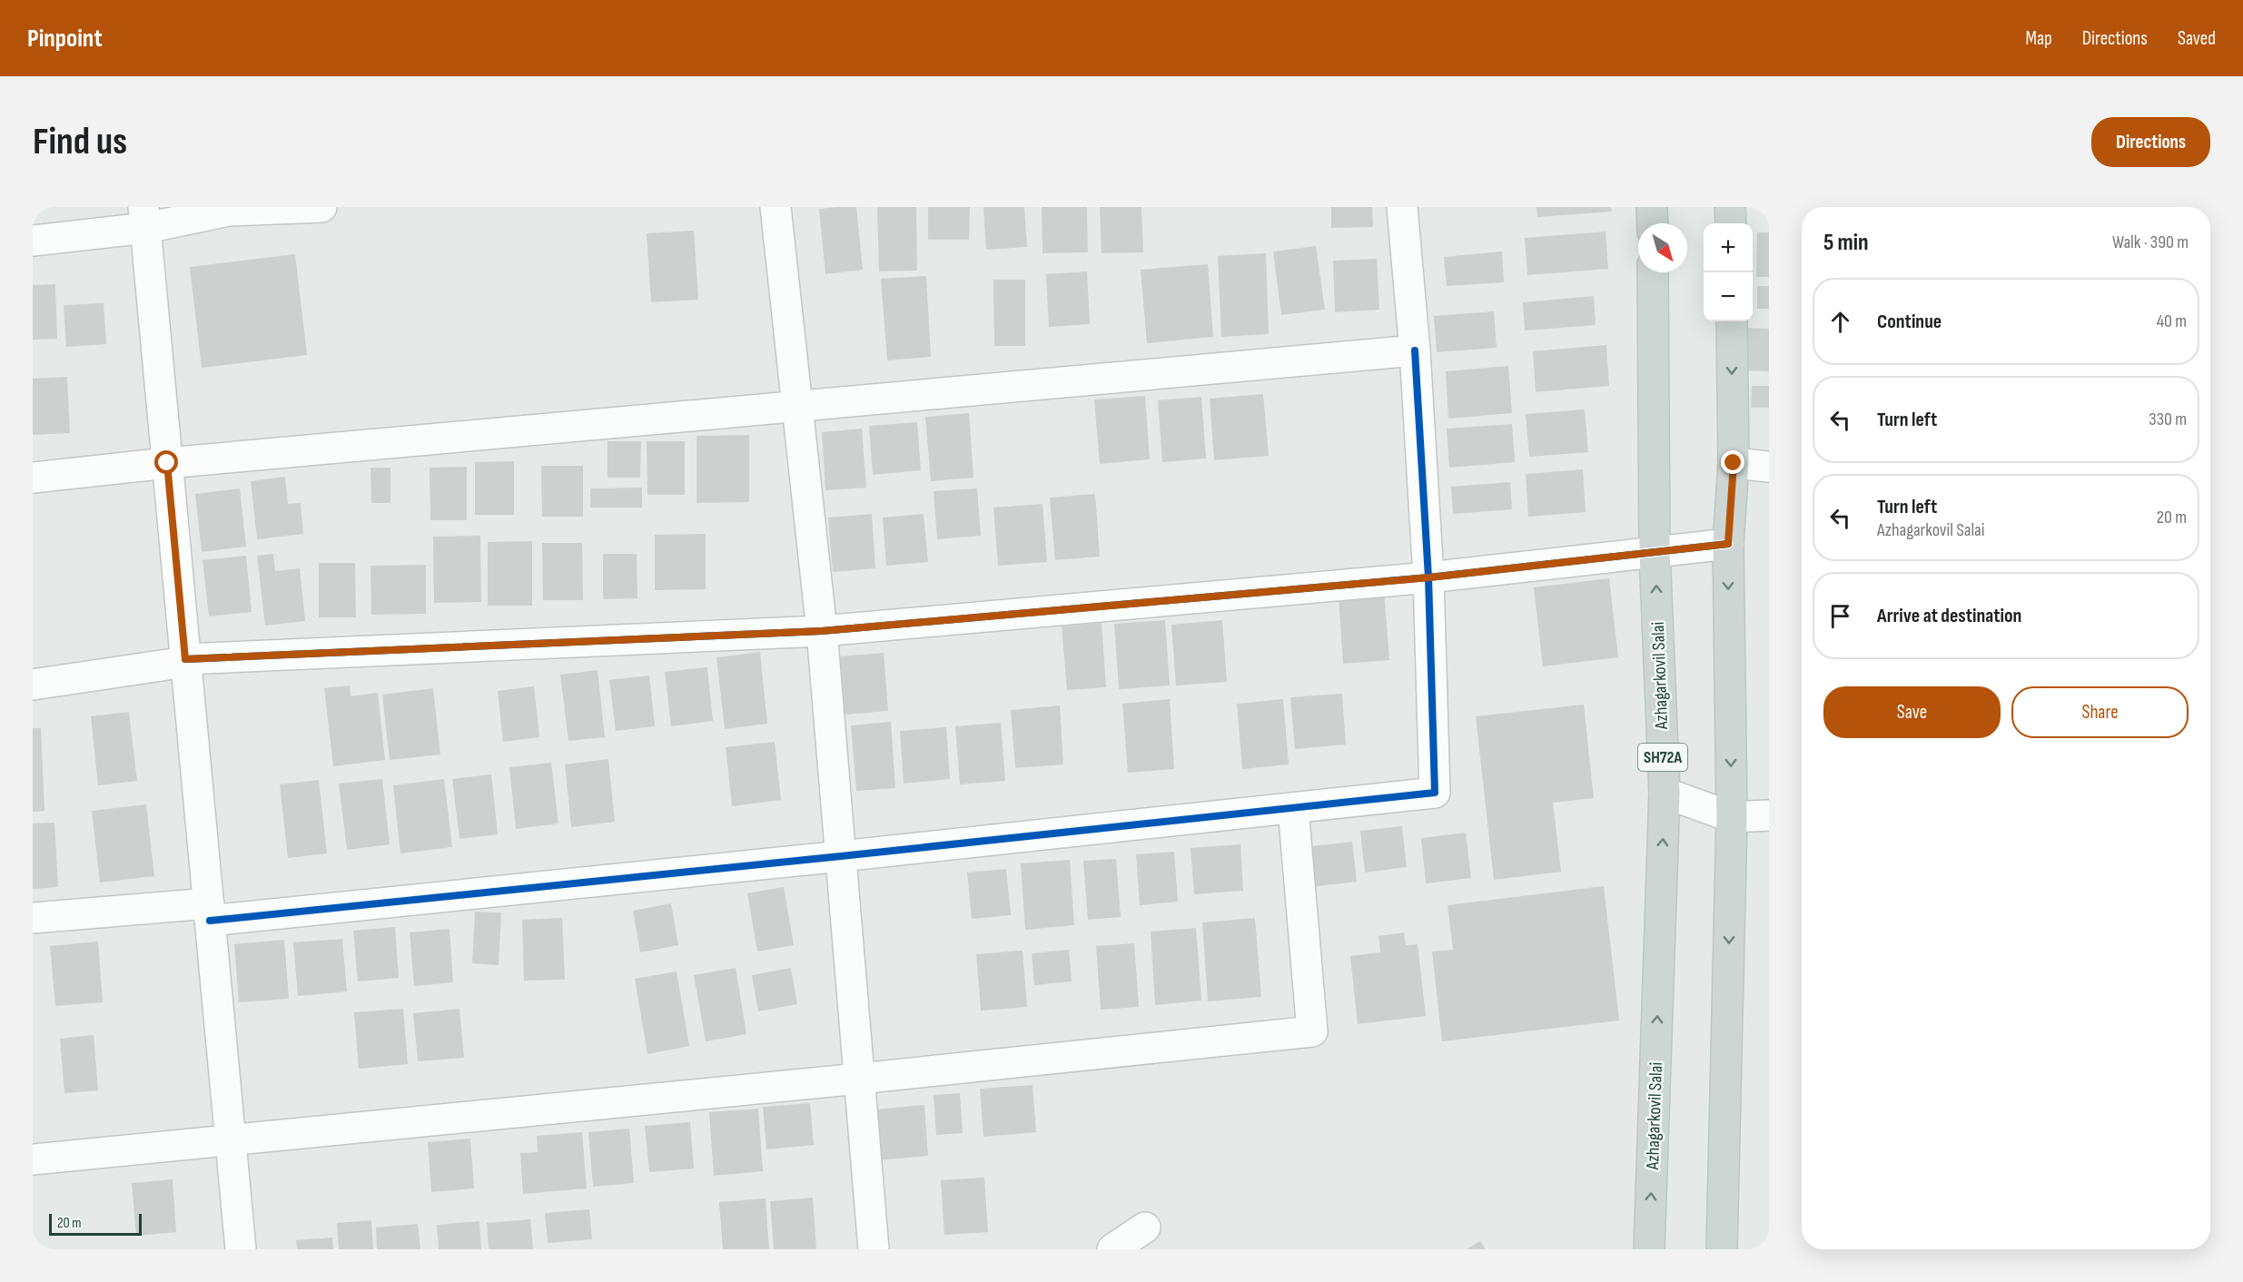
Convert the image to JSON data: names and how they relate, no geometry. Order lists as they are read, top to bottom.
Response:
{
  "streets": {
    "main road": ["Azhagarkovil Salai", "SH72A"]
  },
  "scale_bar": "20 m",
  "north": "bottom right",
  "page": {
    "header": "Pinpoint",
    "nav": ["Map", "Directions", "Saved"],
    "buttons": [
      "Directions",
      ["Save", "Share"]
    ],
    "title": "Find us",
    "heading": ["5 min", "Walk · 390 m"],
    "map_buttons": ["+", "−"],
    "list": [
      ["Continue", "40 m"],
      ["Turn left", "330 m"],
      ["Turn left", "Azhagarkovil Salai", "20 m"],
      "Arrive at destination"
    ],
    "scale": "20 m"
  }
}
